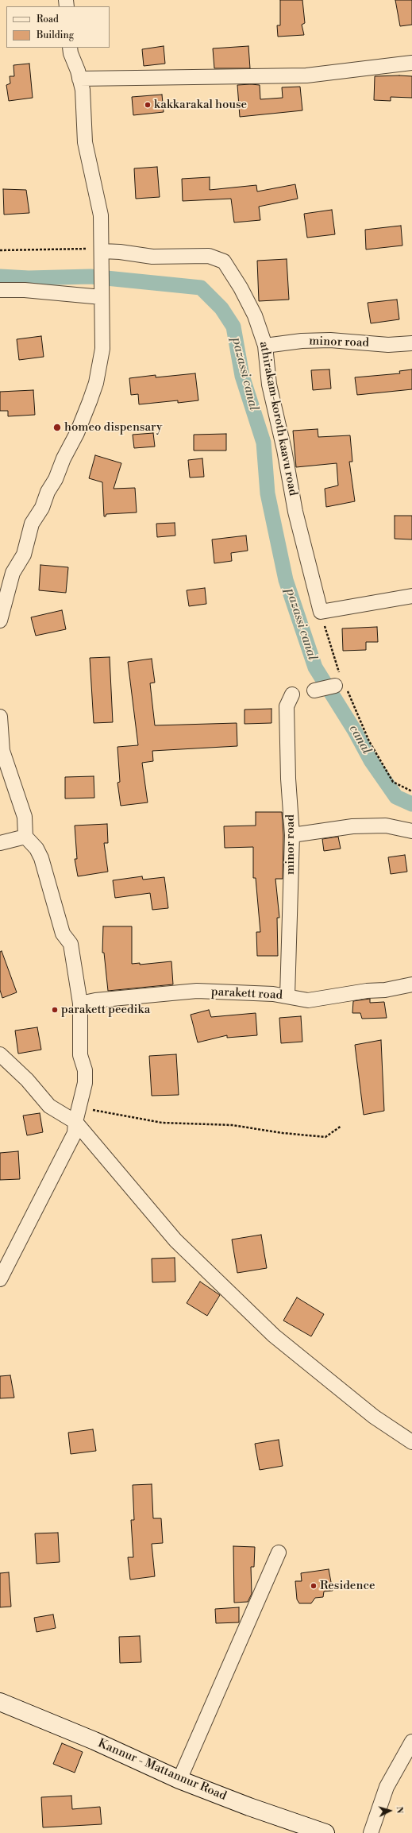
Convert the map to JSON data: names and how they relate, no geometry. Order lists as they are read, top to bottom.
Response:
{
  "streets": {
    "main road": ["Kannur - Mattannur Road"],
    "street": ["minor road", "athirakam-koroth kaavu road", "parakett road"]
  },
  "crossings": [
    ["minor road", "athirakam-koroth kaavu road"],
    ["minor road", "parakett road"]
  ],
  "water": ["pazassi canal", "canal"],
  "places": [
    "kakkarakal house",
    "homeo dispensary",
    "parakett peedika",
    "Residence"
  ],
  "legend": ["Road", "Building"],
  "north": "right"
}
